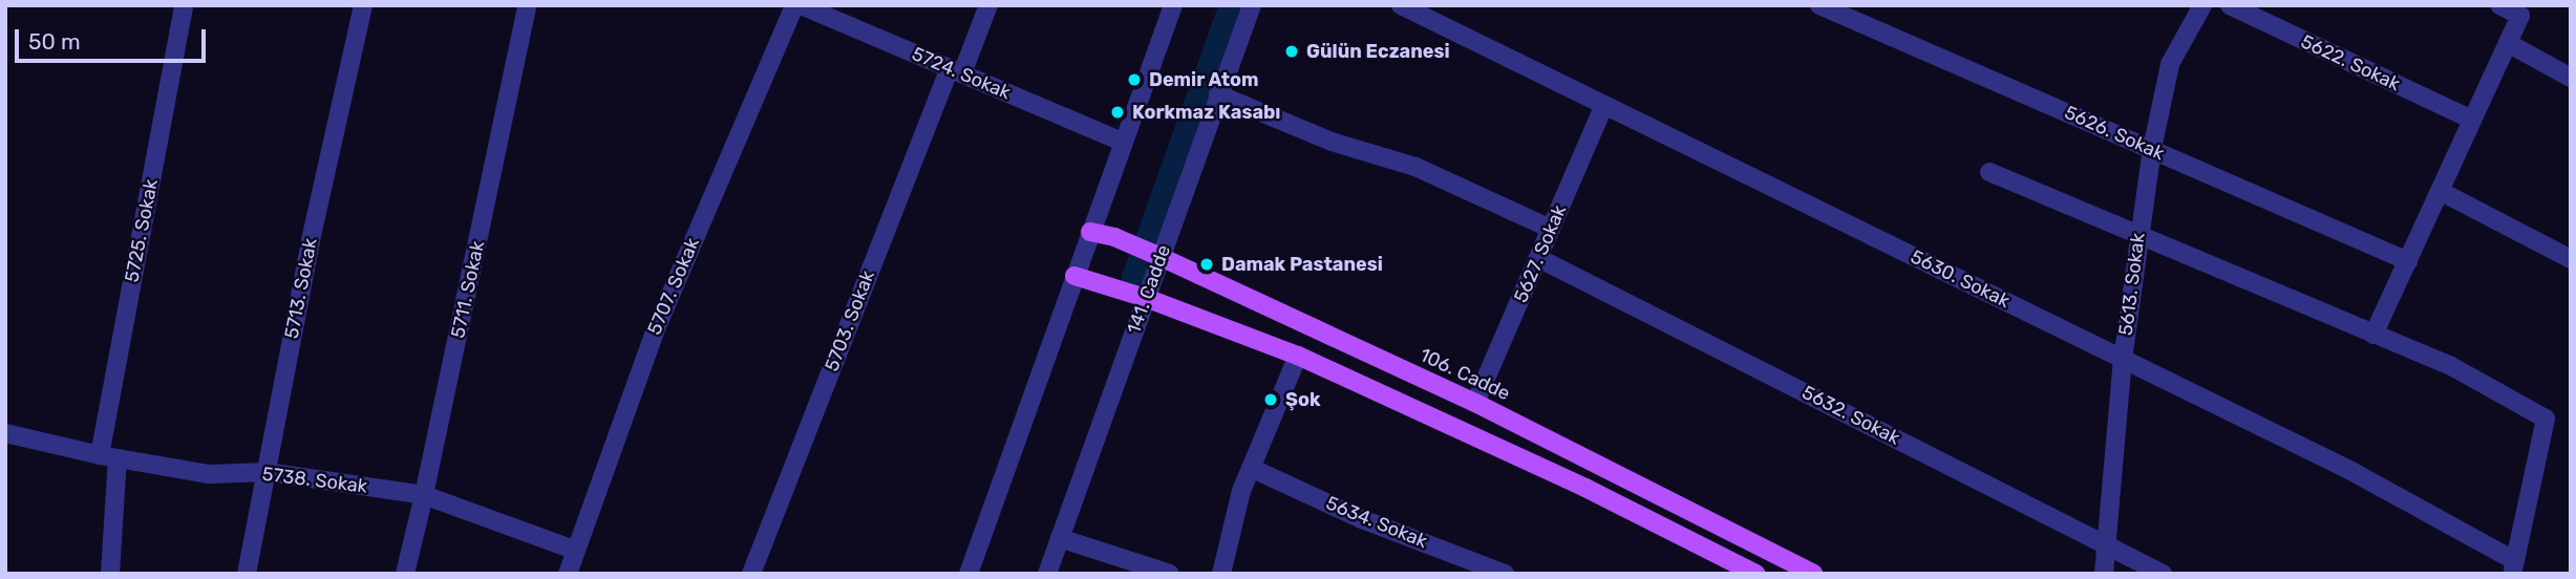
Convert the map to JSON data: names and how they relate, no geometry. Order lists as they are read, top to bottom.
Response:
{
  "streets": {
    "main road": ["106. Cadde"],
    "street": [
      "5622. Sokak",
      "5724. Sokak",
      "5626. Sokak",
      "5725. Sokak",
      "5627. Sokak",
      "5630. Sokak",
      "5613. Sokak",
      "5707. Sokak",
      "5713. Sokak",
      "5711. Sokak",
      "141. Cadde",
      "5703. Sokak",
      "5632. Sokak",
      "5738. Sokak",
      "5634. Sokak"
    ]
  },
  "crossings": [
    ["5724. Sokak", "5703. Sokak"],
    ["5626. Sokak", "5613. Sokak"],
    ["5725. Sokak", "5738. Sokak"],
    ["5627. Sokak", "5630. Sokak"],
    ["5627. Sokak", "106. Cadde"],
    ["5627. Sokak", "5632. Sokak"],
    ["5630. Sokak", "5613. Sokak"],
    ["5613. Sokak", "5632. Sokak"],
    ["5707. Sokak", "5738. Sokak"],
    ["5713. Sokak", "5738. Sokak"],
    ["5711. Sokak", "5738. Sokak"],
    ["141. Cadde", "106. Cadde"]
  ],
  "places": [
    "Gülün Eczanesi",
    "Demir Atom",
    "Korkmaz Kasabı",
    "Damak Pastanesi",
    "Şok"
  ],
  "scale_bar": "50 m"
}
